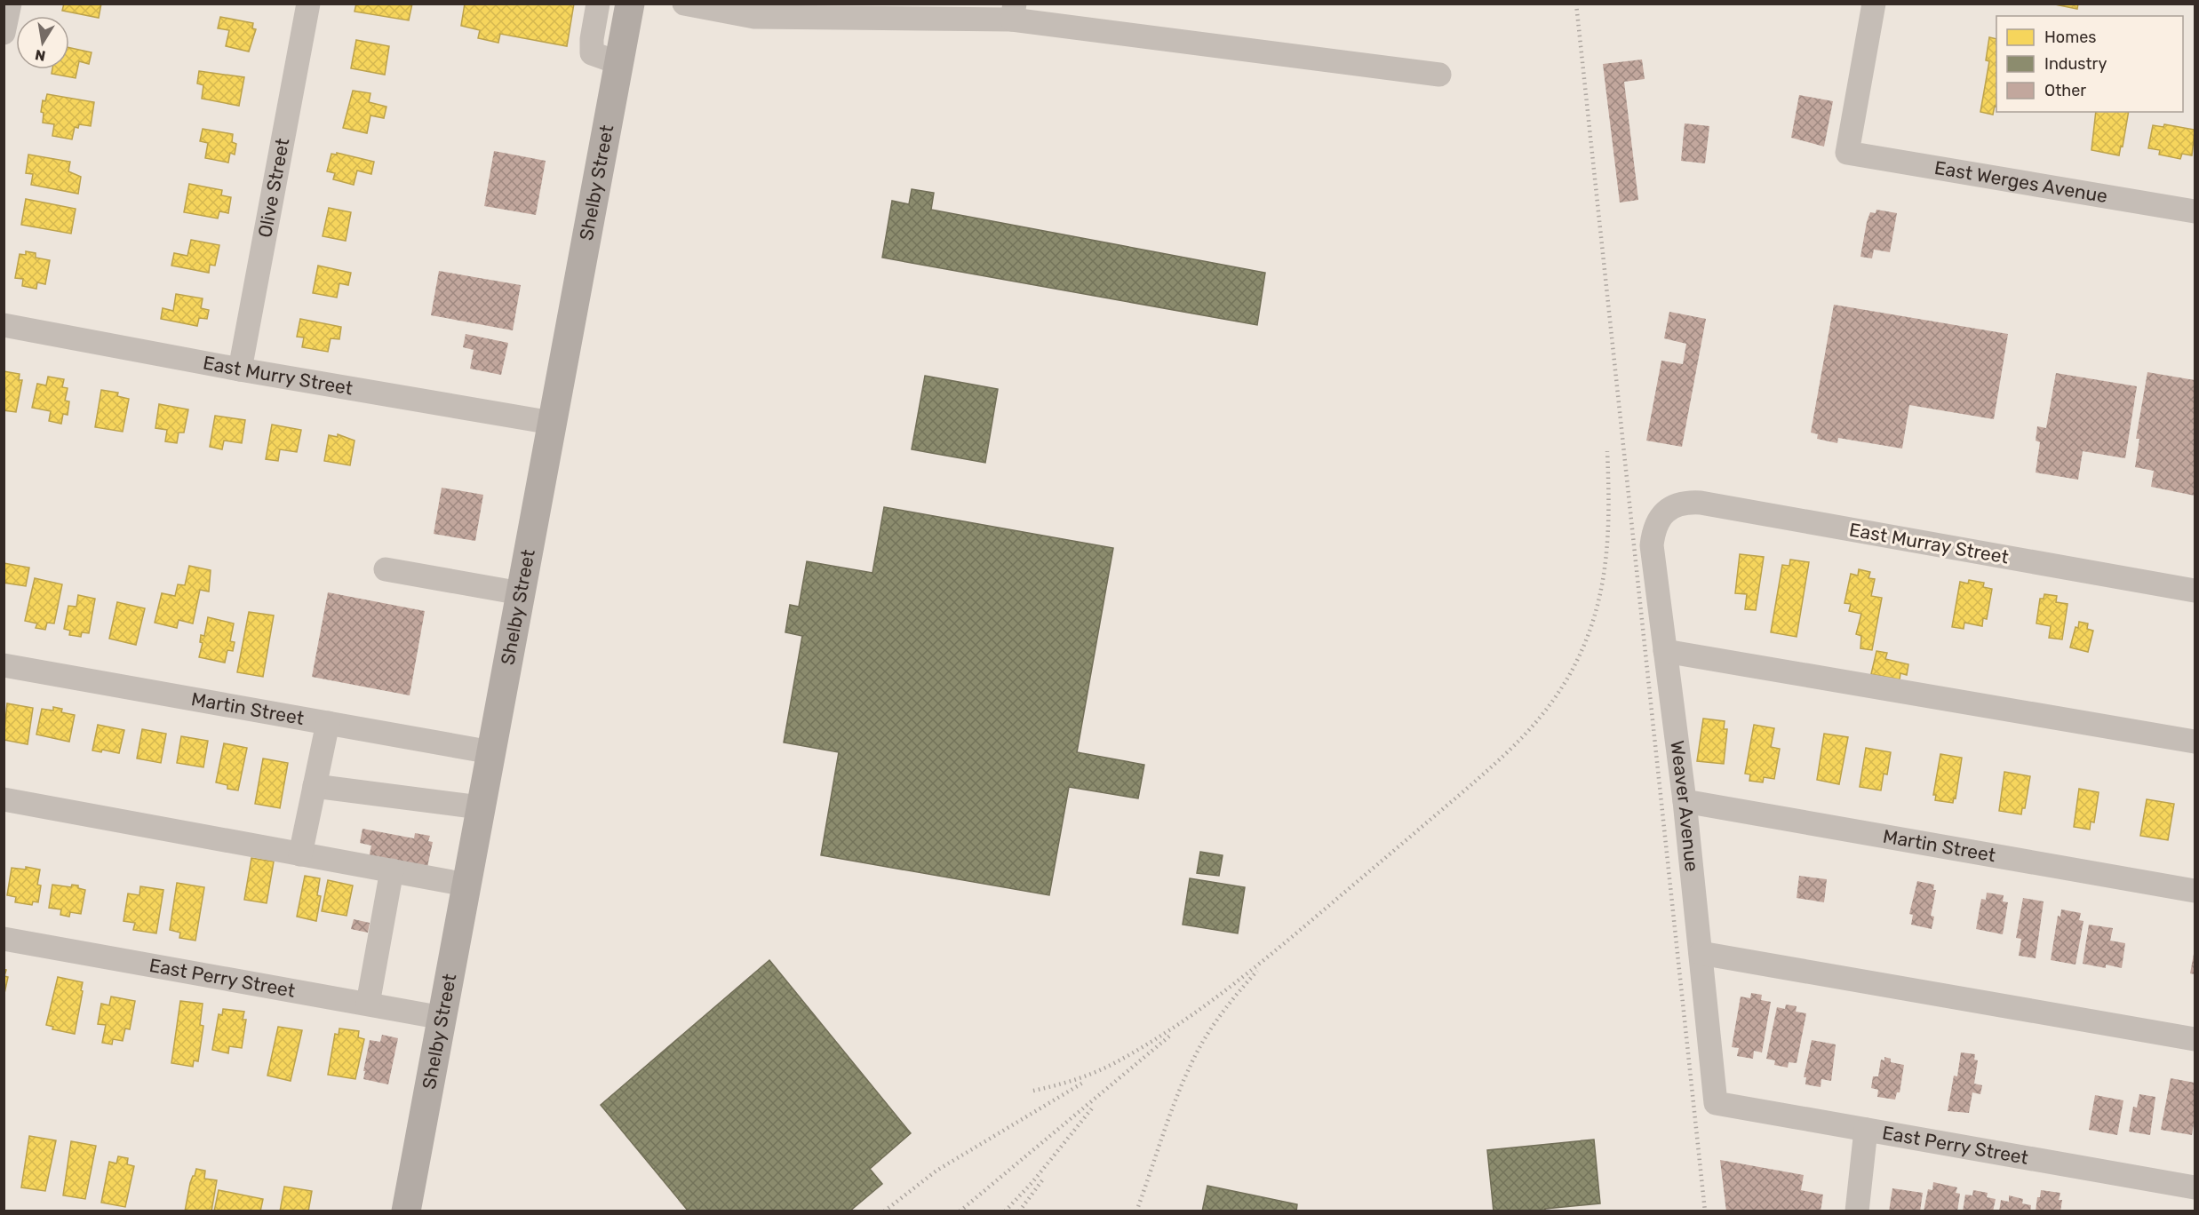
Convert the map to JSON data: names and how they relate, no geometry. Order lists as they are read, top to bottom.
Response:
{
  "streets": {
    "main road": ["Shelby Street"],
    "street": [
      "East Werges Avenue",
      "Olive Street",
      "East Murry Street",
      "East Murray Street",
      "Martin Street",
      "Weaver Avenue",
      "East Perry Street"
    ]
  },
  "crossings": [
    ["Shelby Street", "East Murry Street"],
    ["Shelby Street", "Martin Street"],
    ["Shelby Street", "East Perry Street"],
    ["Olive Street", "East Murry Street"],
    ["East Murray Street", "Weaver Avenue"],
    ["Martin Street", "Weaver Avenue"],
    ["Weaver Avenue", "East Perry Street"]
  ],
  "legend": ["Homes", "Industry", "Other"],
  "north": "bottom"
}
